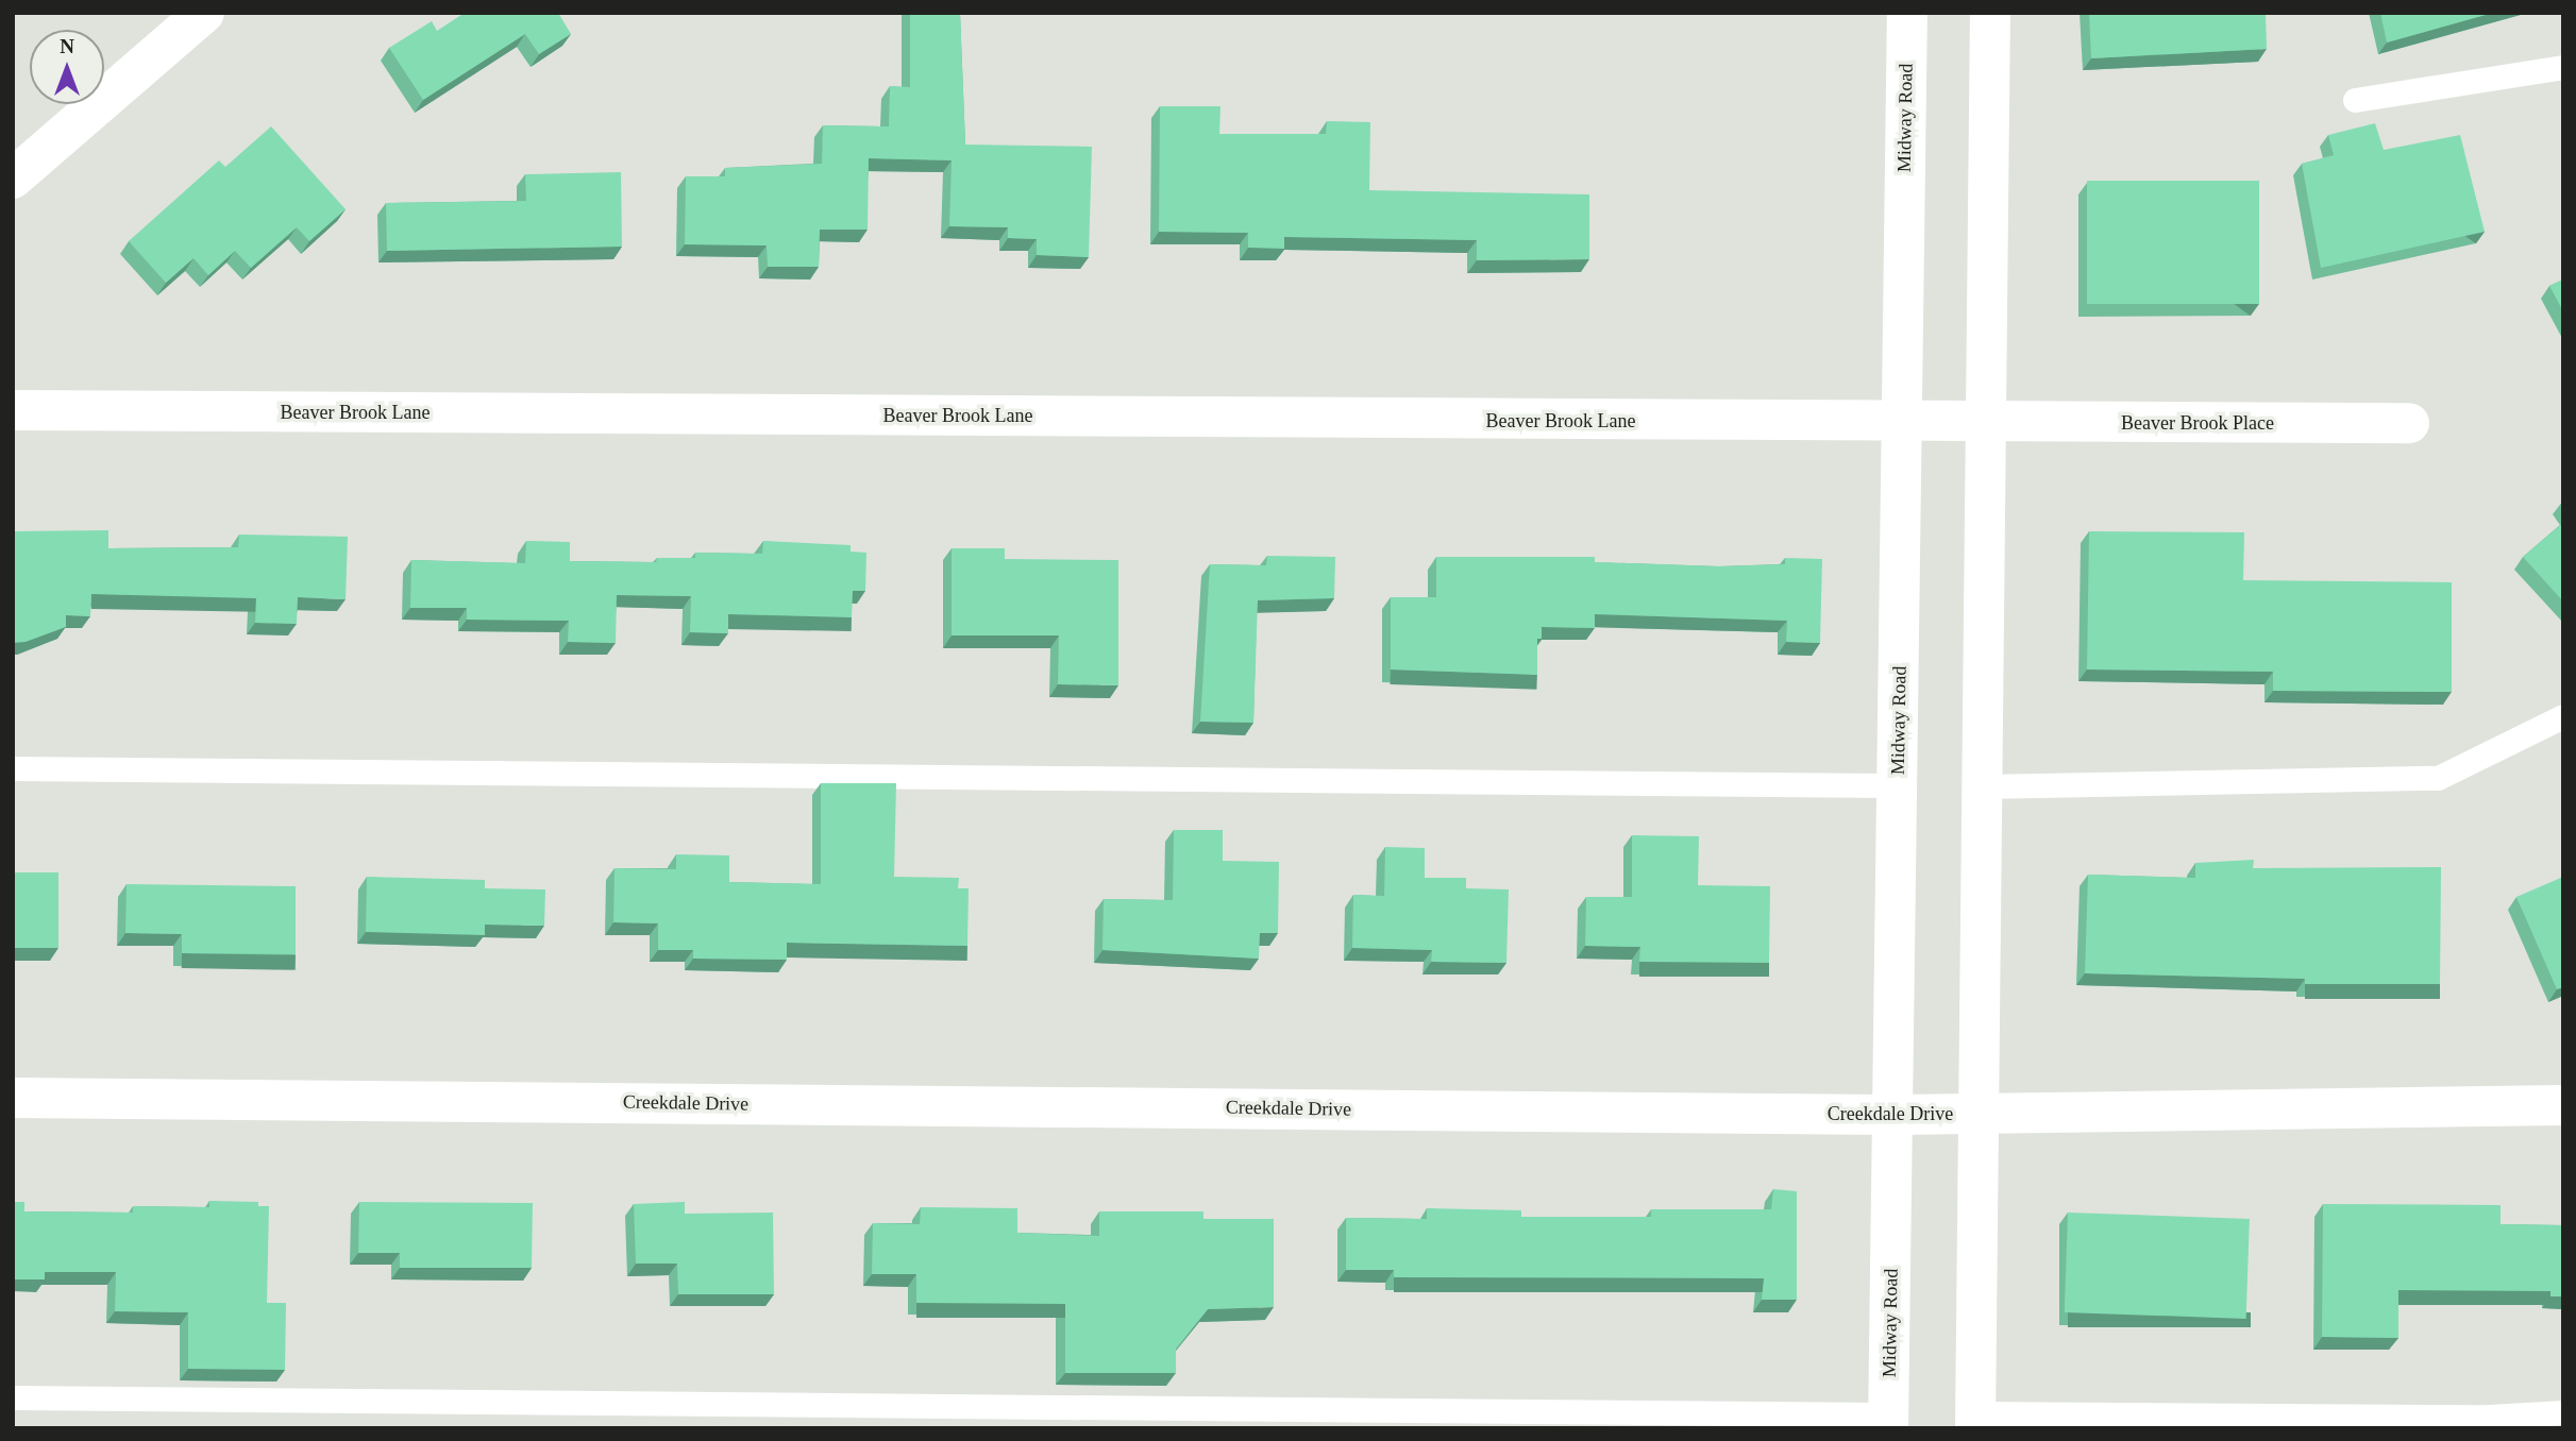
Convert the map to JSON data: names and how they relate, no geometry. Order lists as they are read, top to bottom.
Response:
{
  "streets": {
    "street": [
      "Midway Road",
      "Beaver Brook Lane",
      "Beaver Brook Place",
      "Creekdale Drive"
    ]
  },
  "crossings": [
    ["Midway Road", "Beaver Brook Lane"],
    ["Midway Road", "Creekdale Drive"],
    ["Beaver Brook Lane", "Beaver Brook Place"]
  ],
  "north": "top"
}
